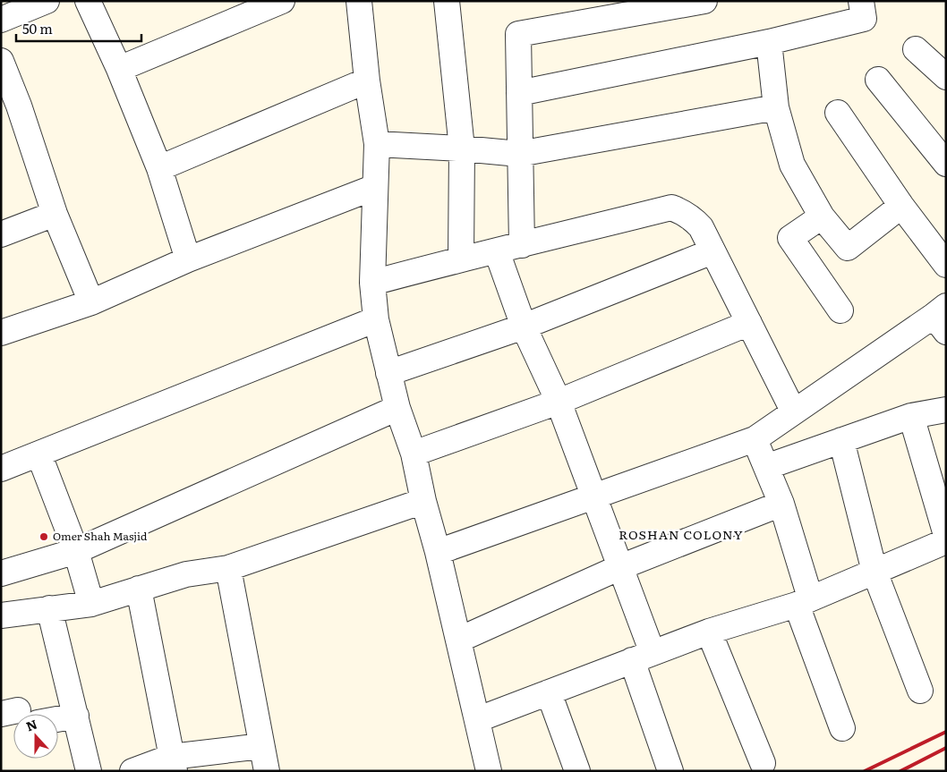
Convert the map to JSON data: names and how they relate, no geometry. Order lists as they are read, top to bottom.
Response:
{
  "districts": ["ROSHAN COLONY"],
  "places": ["Omer Shah Masjid"],
  "scale_bar": "50 m",
  "north": "top"
}
